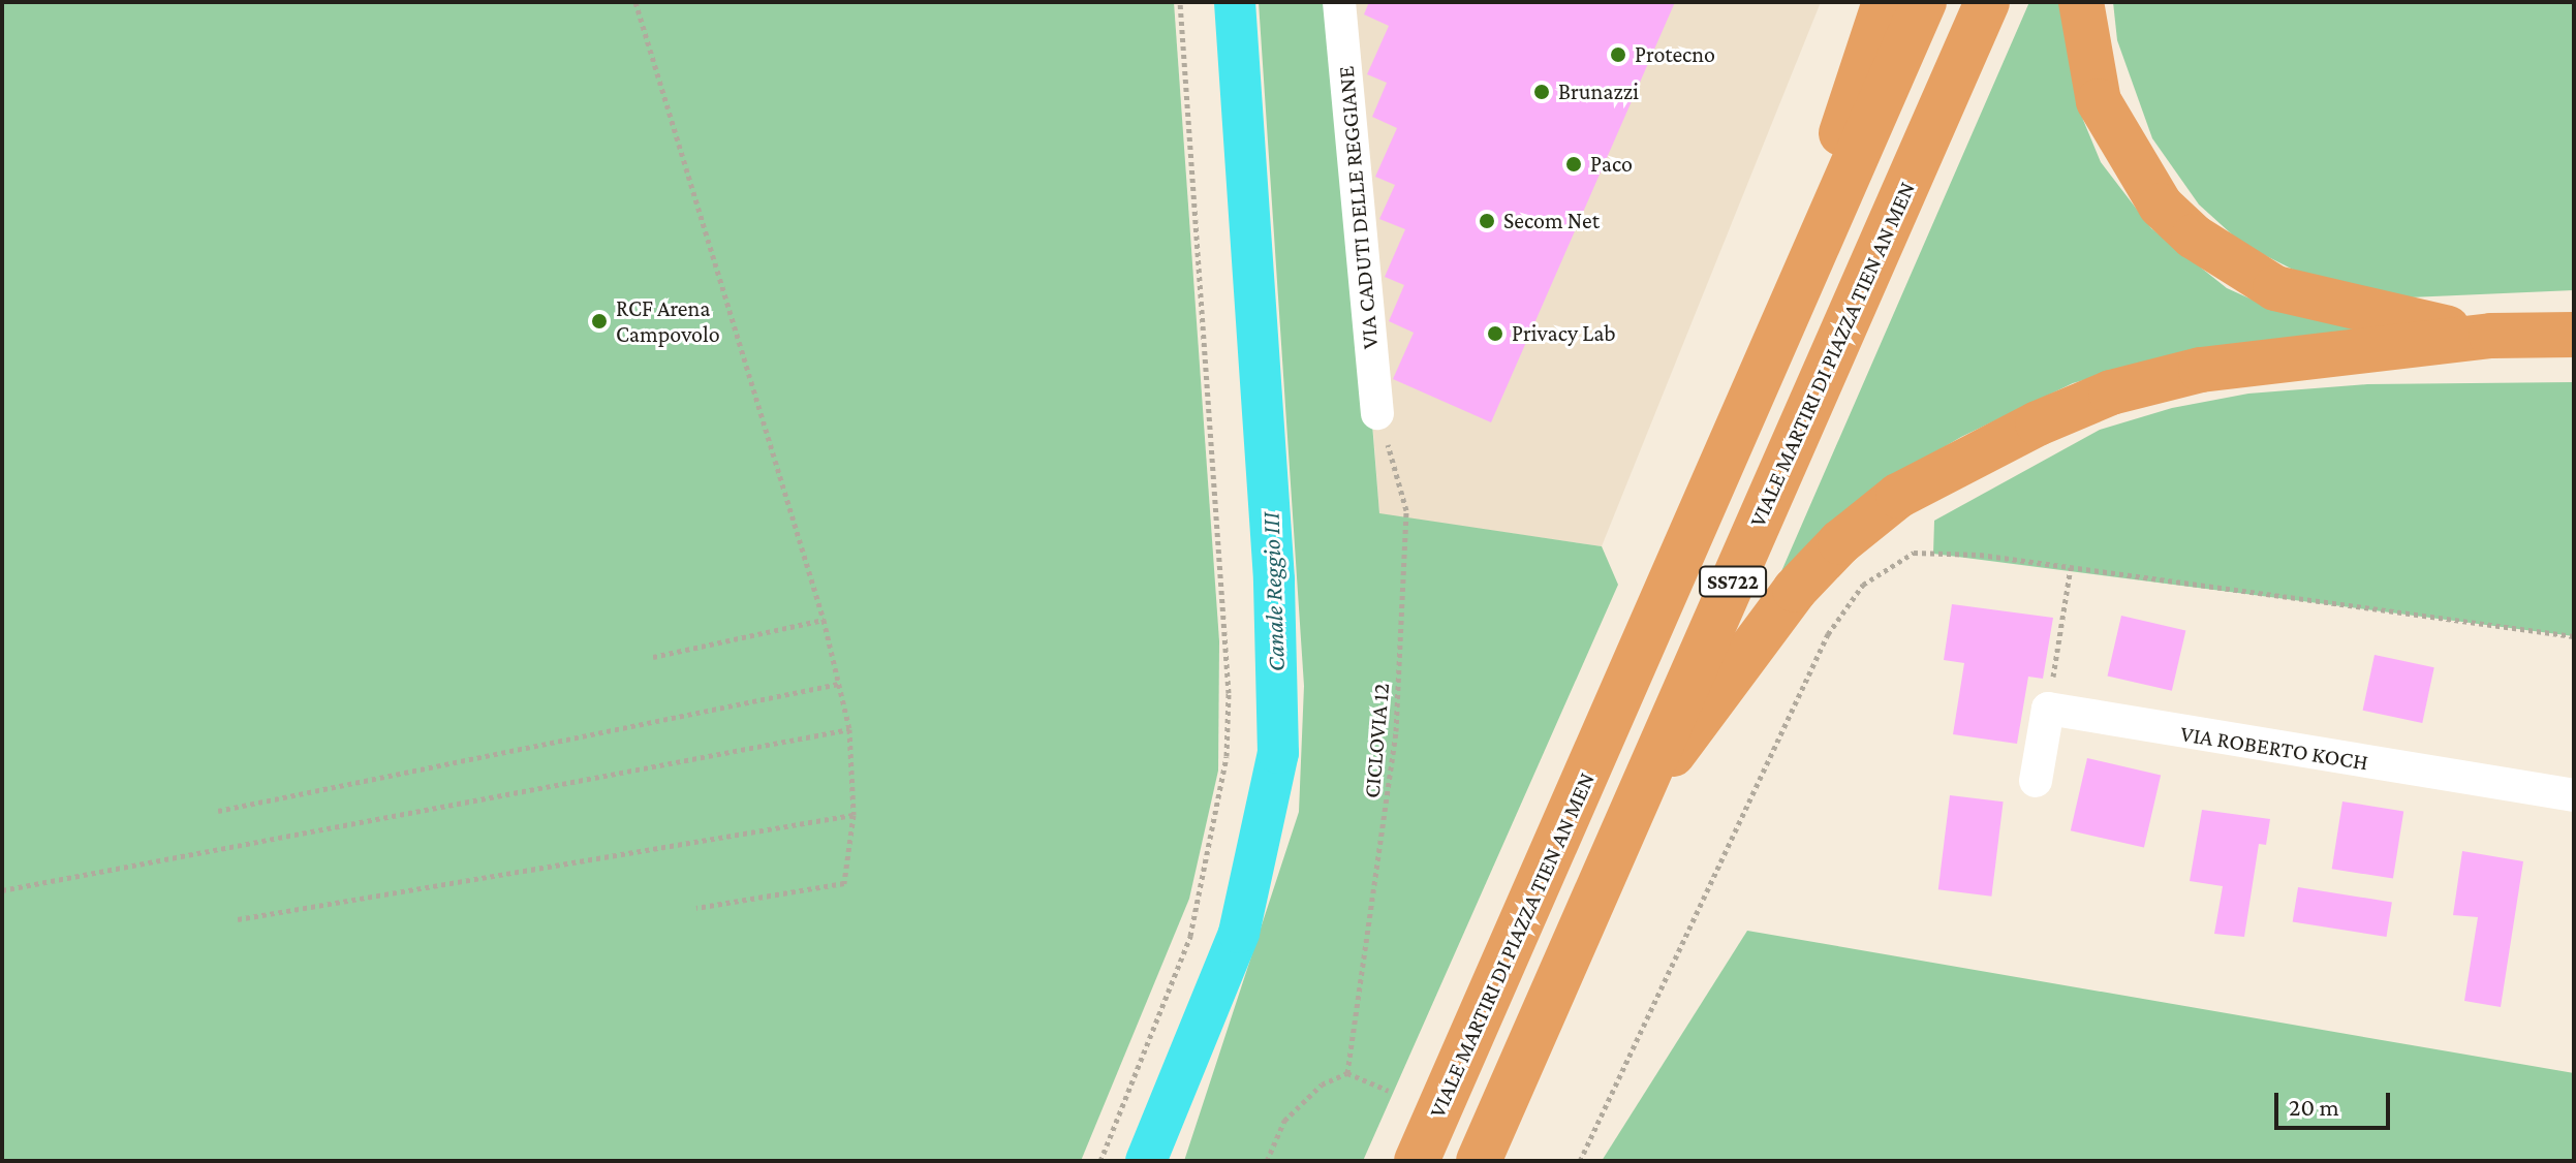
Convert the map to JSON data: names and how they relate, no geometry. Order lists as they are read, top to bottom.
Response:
{
  "streets": {
    "highway": ["VIALE MARTIRI DI PIAZZA TIEN AN MEN", "SS722"],
    "street": ["VIA CADUTI DELLE REGGIANE", "VIA ROBERTO KOCH"],
    "path": ["CICLOVIA 12"]
  },
  "crossings": [
    ["VIA CADUTI DELLE REGGIANE", "CICLOVIA 12"],
    ["VIALE MARTIRI DI PIAZZA TIEN AN MEN", "SS722"]
  ],
  "water": ["Canale Reggio III"],
  "places": [
    "Protecno",
    "Brunazzi",
    "Paco",
    "Secom Net",
    "RCF Arena Campovolo",
    "Privacy Lab"
  ],
  "scale_bar": "20 m"
}
